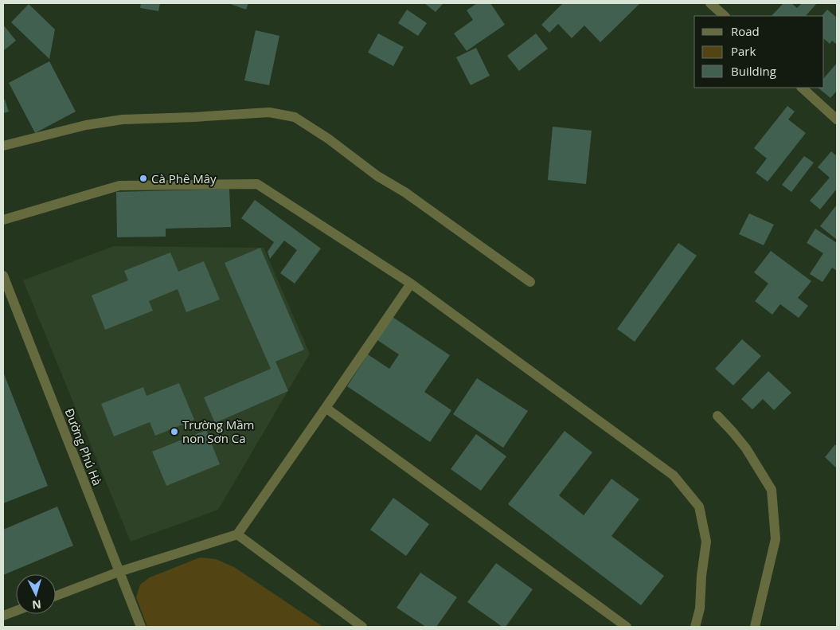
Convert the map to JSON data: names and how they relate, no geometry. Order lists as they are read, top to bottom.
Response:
{
  "streets": {
    "street": ["Đường Phú Hà"]
  },
  "places": ["Cà Phê Mây", "Trường Mầm non Sơn Ca"],
  "legend": ["Road", "Park", "Building"],
  "north": "bottom"
}
